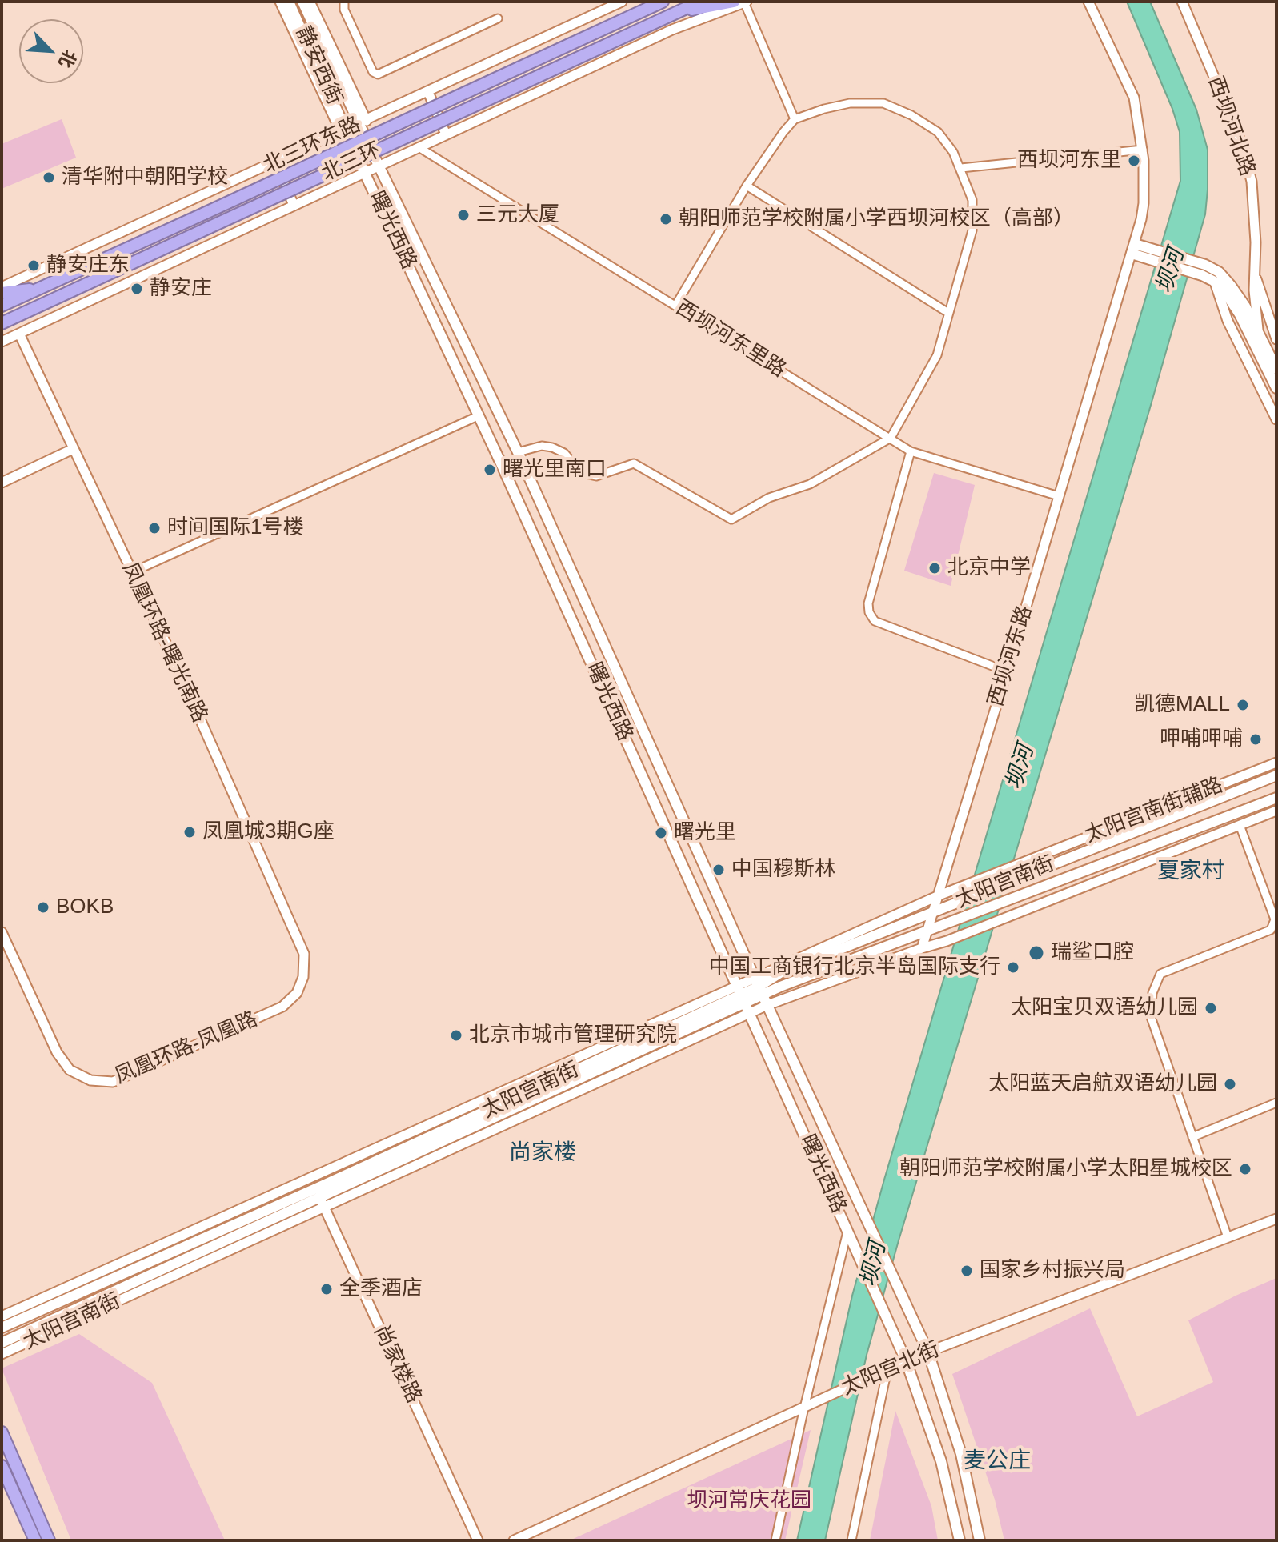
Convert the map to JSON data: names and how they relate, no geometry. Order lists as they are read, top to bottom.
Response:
{
  "streets": {
    "highway": ["北三环"],
    "main road": ["静安西街", "曙光西路", "太阳宫南街"],
    "street": [
      "西坝河北路",
      "北三环东路",
      "西坝河东里路",
      "凤凰环路-曙光南路",
      "西坝河东路",
      "太阳宫南街辅路",
      "凤凰环路-凤凰路",
      "尚家楼路",
      "太阳宫北街"
    ]
  },
  "crossings": [
    ["静安西街", "北三环东路"],
    ["静安西街", "曙光西路"],
    ["曙光西路", "太阳宫南街"],
    ["曙光西路", "太阳宫北街"],
    ["西坝河东里路", "西坝河东路"],
    ["凤凰环路-曙光南路", "凤凰环路-凤凰路"],
    ["西坝河东路", "太阳宫南街"],
    ["太阳宫南街辅路", "太阳宫南街"],
    ["太阳宫南街", "尚家楼路"]
  ],
  "districts": ["夏家村", "尚家楼", "麦公庄"],
  "water": ["坝河"],
  "parks": ["坝河常庆花园"],
  "places": [
    "西坝河东里",
    "清华附中朝阳学校",
    "三元大厦",
    "朝阳师范学校附属小学西坝河校区（高部）",
    "静安庄东",
    "静安庄",
    "曙光里南口",
    "时间国际1号楼",
    "北京中学",
    "凯德MALL",
    "呷哺呷哺",
    "凤凰城3期G座",
    "曙光里",
    "中国穆斯林",
    "BOKB",
    "瑞鲨口腔",
    "中国工商银行北京半岛国际支行",
    "太阳宝贝双语幼儿园",
    "北京市城市管理研究院",
    "太阳蓝天启航双语幼儿园",
    "朝阳师范学校附属小学太阳星城校区",
    "国家乡村振兴局",
    "全季酒店"
  ],
  "north": "bottom right"
}
